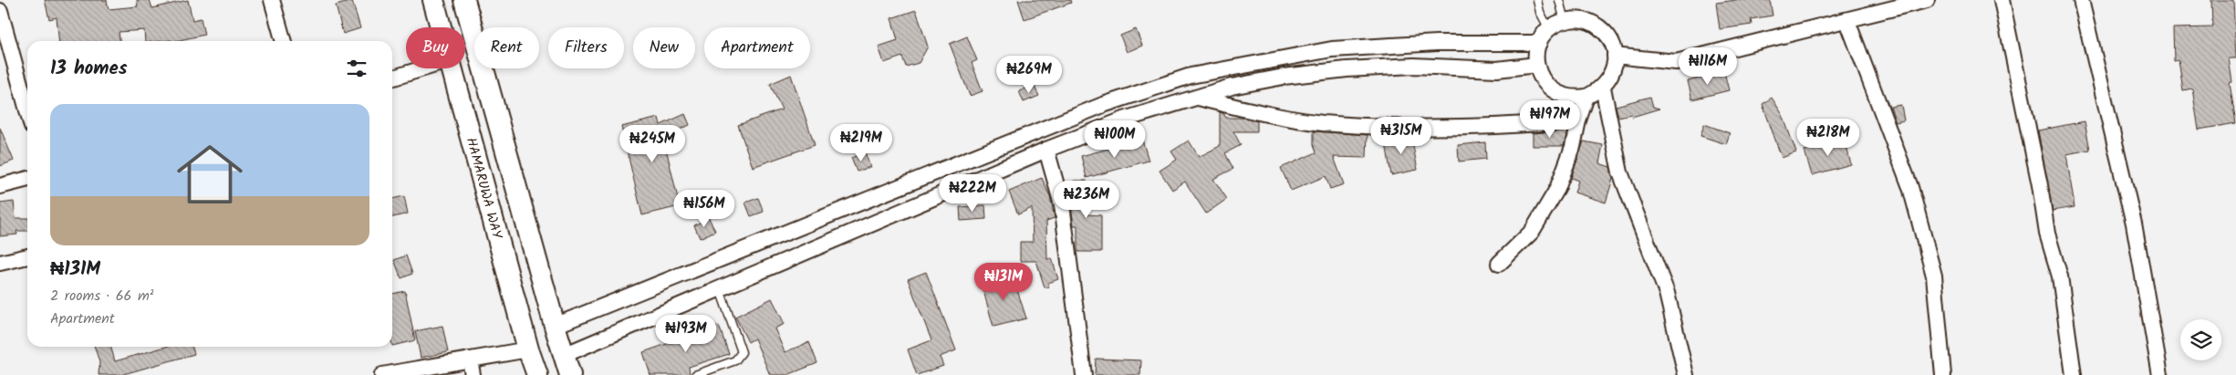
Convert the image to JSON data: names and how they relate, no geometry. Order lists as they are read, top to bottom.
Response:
{
  "streets": {
    "main road": ["HAMARUWA WAY"]
  },
  "page": {
    "chip": [
      "Buy",
      "Rent",
      "Filters",
      "New",
      "Apartment"
    ],
    "heading": "13 homes",
    "price": [
      "₦116M",
      "₦269M",
      "₦197M",
      "₦315M",
      "₦218M",
      "₦100M",
      "₦219M",
      "₦245M",
      "₦222M",
      "₦236M",
      "₦156M",
      "₦131M",
      "₦193M"
    ],
    "list": [
      {
        "name": "₦131M",
        "note": "2 rooms · 66 m² · Apartment"
      }
    ]
  }
}
